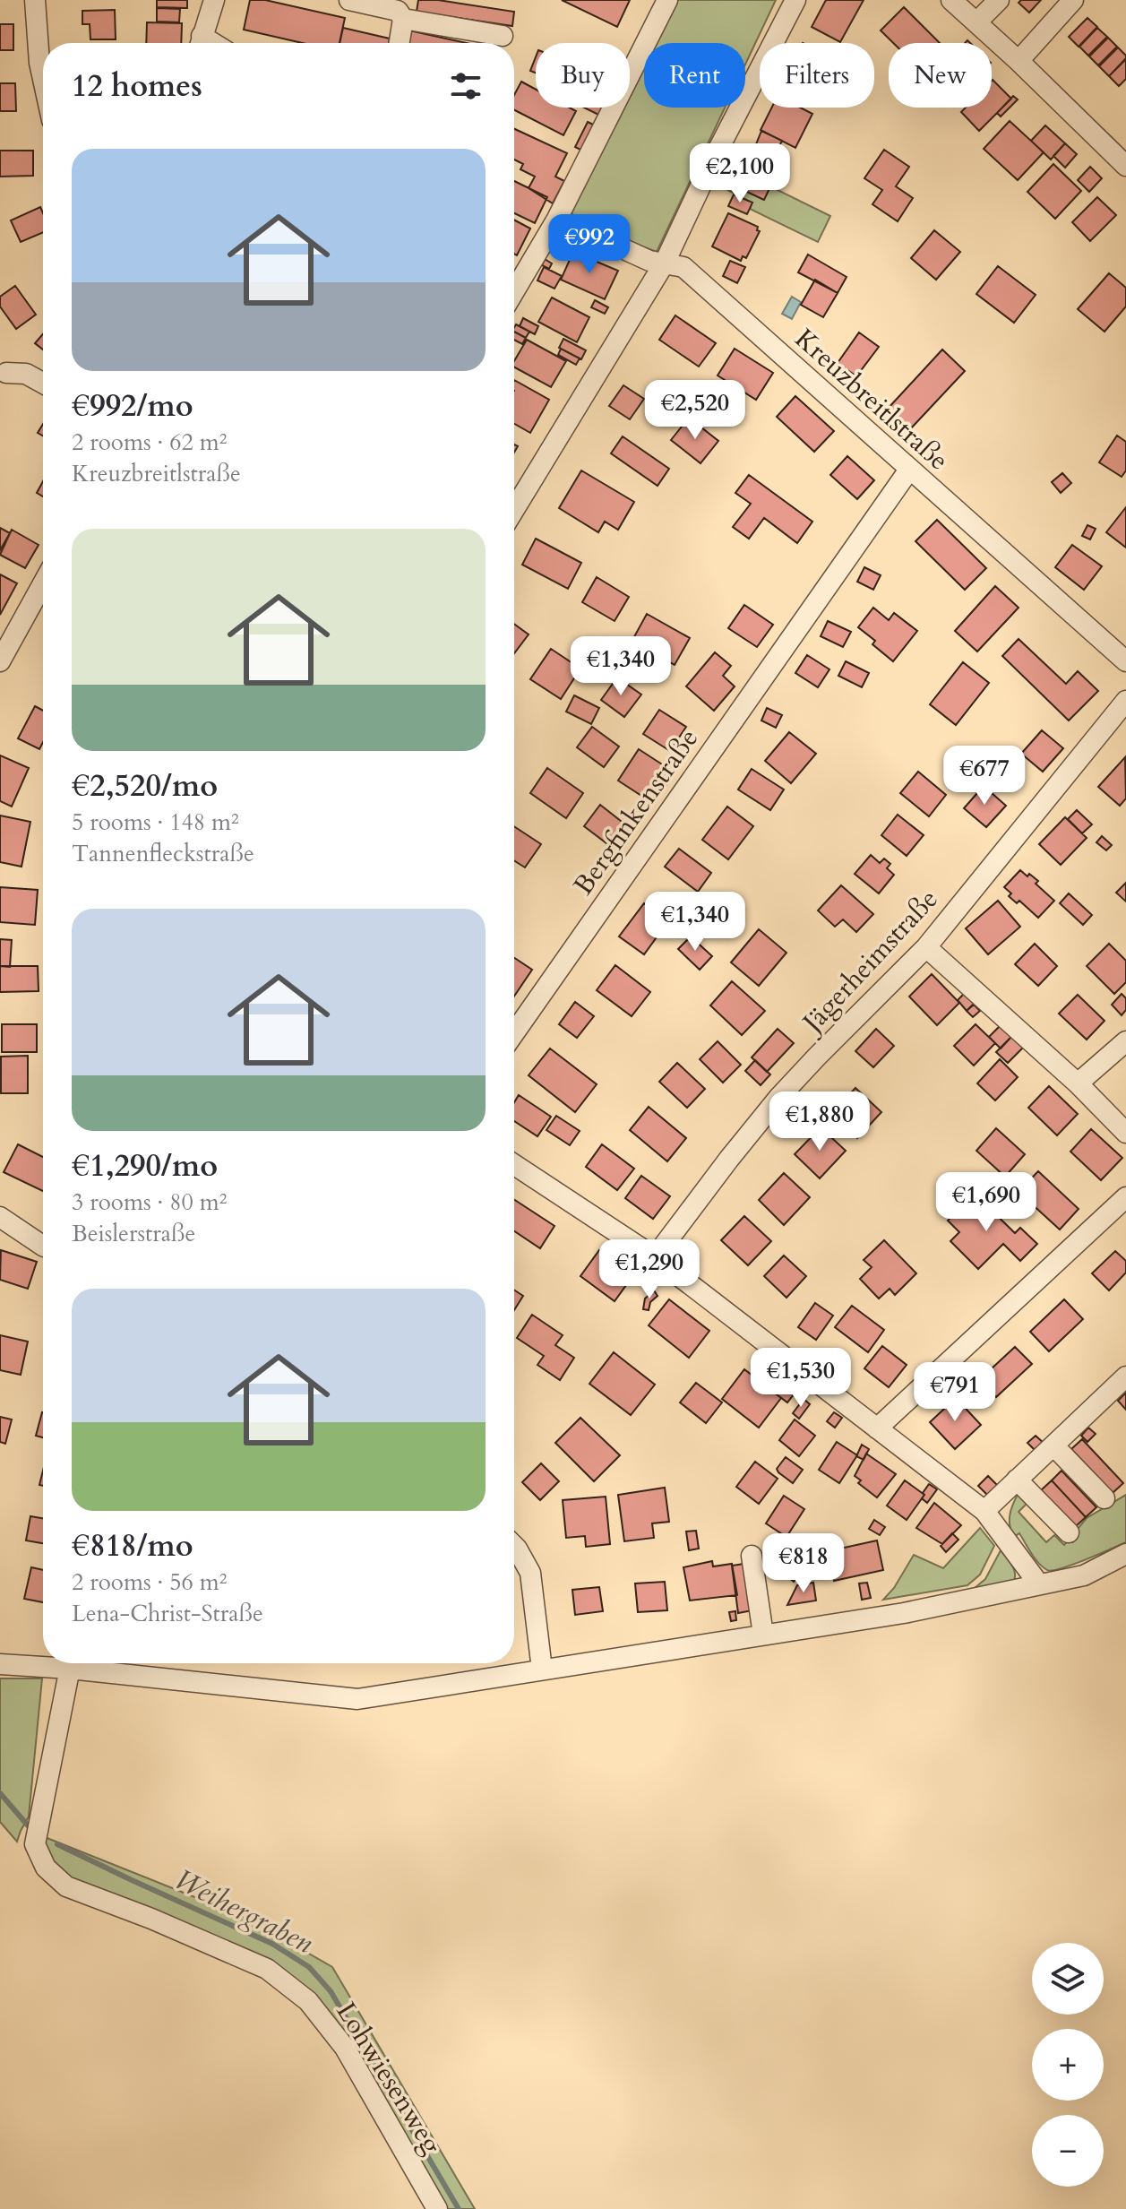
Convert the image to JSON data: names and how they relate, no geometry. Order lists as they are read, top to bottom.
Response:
{
  "streets": {
    "street": [
      "Kreuzbreitlstraße",
      "Bergfinkenstraße",
      "Jägerheimstraße",
      "Lohwiesenweg"
    ]
  },
  "crossings": [
    ["Kreuzbreitlstraße", "Bergfinkenstraße"]
  ],
  "water": ["Weihergraben"],
  "page": {
    "chip": [
      "Buy",
      "Rent",
      "Filters",
      "New"
    ],
    "heading": "12 homes",
    "list": [
      {
        "name": "€992/mo",
        "note": "2 rooms · 62 m² · Kreuzbreitlstraße"
      },
      {
        "name": "€2,520/mo",
        "note": "5 rooms · 148 m² · Tannenfleckstraße"
      },
      {
        "name": "€1,290/mo",
        "note": "3 rooms · 80 m² · Beislerstraße"
      },
      {
        "name": "€818/mo",
        "note": "2 rooms · 56 m² · Lena-Christ-Straße"
      }
    ],
    "price": [
      "€2,100",
      "€992",
      "€2,520",
      "€1,340",
      "€677",
      "€1,340",
      "€1,880",
      "€1,690",
      "€1,290",
      "€1,530",
      "€791",
      "€818"
    ],
    "map_buttons": ["+", "−"]
  }
}
